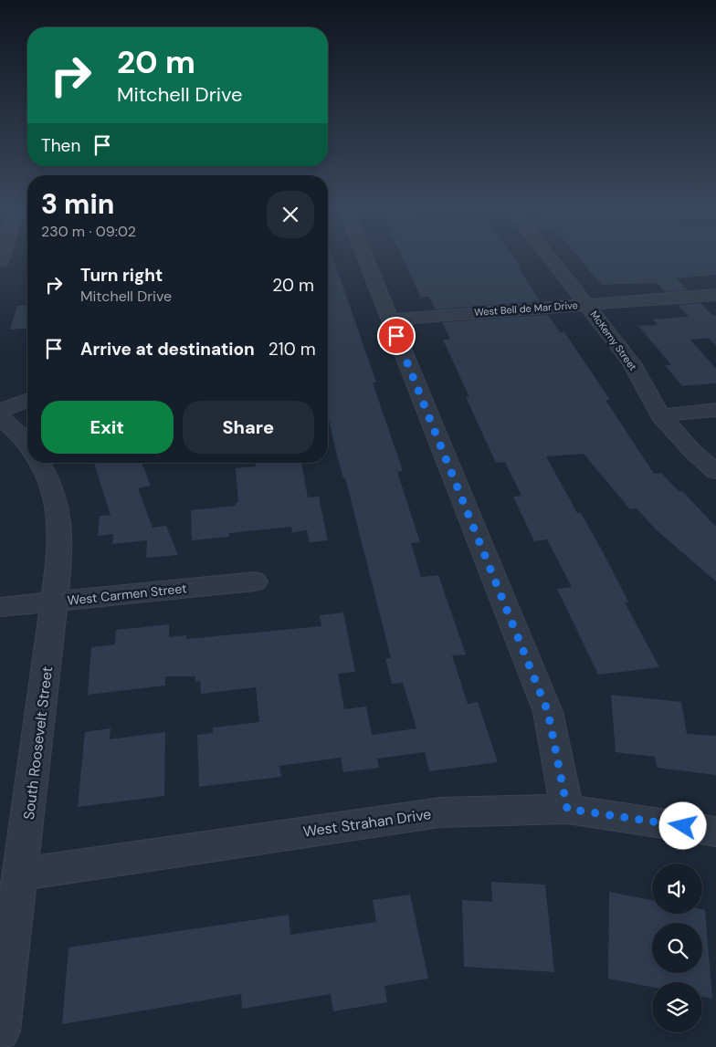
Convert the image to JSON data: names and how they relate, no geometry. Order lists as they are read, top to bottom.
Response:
{
  "streets": {
    "street": [
      "West Bell de Mar Drive",
      "McKemy Street",
      "West Carmen Street",
      "South Roosevelt Street",
      "West Strahan Drive"
    ]
  },
  "crossings": [
    ["West Bell de Mar Drive", "McKemy Street"],
    ["West Carmen Street", "South Roosevelt Street"],
    ["South Roosevelt Street", "West Strahan Drive"]
  ],
  "page": {
    "turn": ["20 m", "Mitchell Drive"],
    "then": "Then",
    "heading": ["3 min", "230 m · 09:02"],
    "list": [
      {
        "name": "Turn right",
        "note": "Mitchell Drive",
        "value": "20 m"
      },
      {
        "name": "Arrive at destination",
        "value": "210 m"
      }
    ],
    "buttons": ["Exit", "Share"]
  }
}
